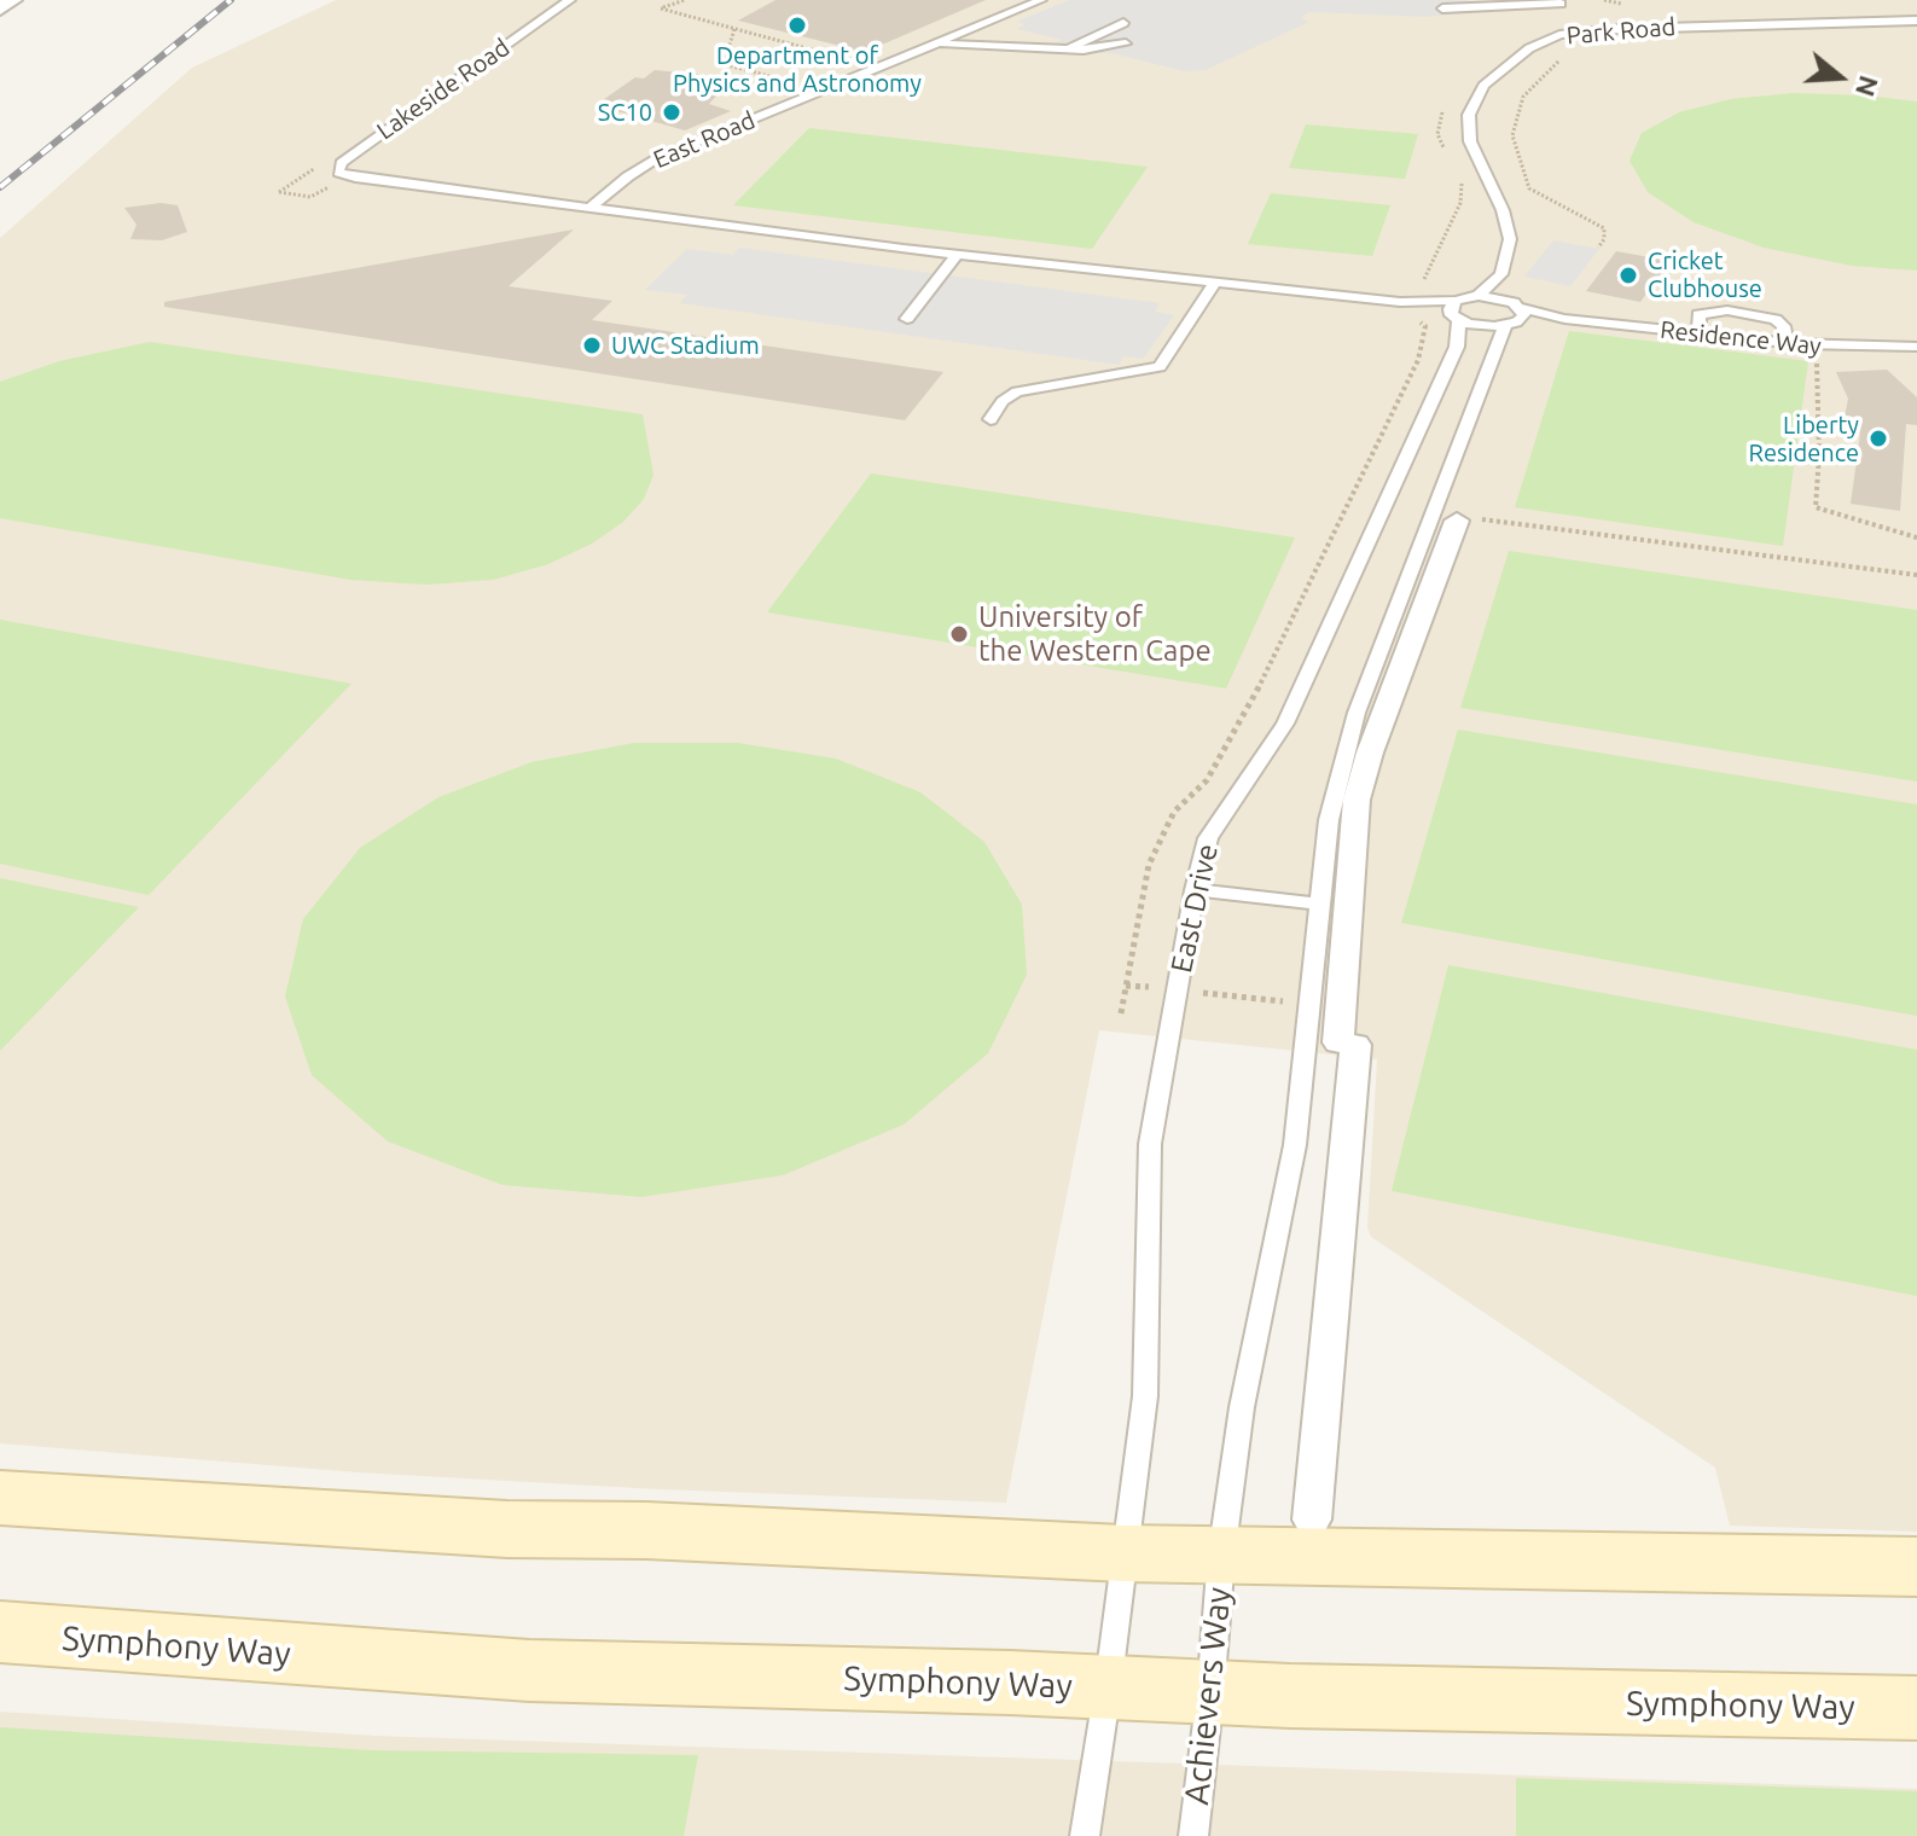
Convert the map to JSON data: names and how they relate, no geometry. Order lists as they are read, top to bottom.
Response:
{
  "streets": {
    "main road": ["Symphony Way"],
    "lane": [
      "Park Road",
      "Lakeside Road",
      "East Road",
      "Residence Way",
      "East Drive",
      "Achievers Way"
    ]
  },
  "crossings": [
    ["Lakeside Road", "Residence Way"],
    ["East Road", "Residence Way"],
    ["Residence Way", "East Drive"],
    ["Symphony Way", "Achievers Way"]
  ],
  "places": [
    "Department of Physics and Astronomy",
    "SC10",
    "Cricket Clubhouse",
    "UWC Stadium",
    "Liberty Residence",
    "University of the Western Cape"
  ],
  "north": "right"
}
